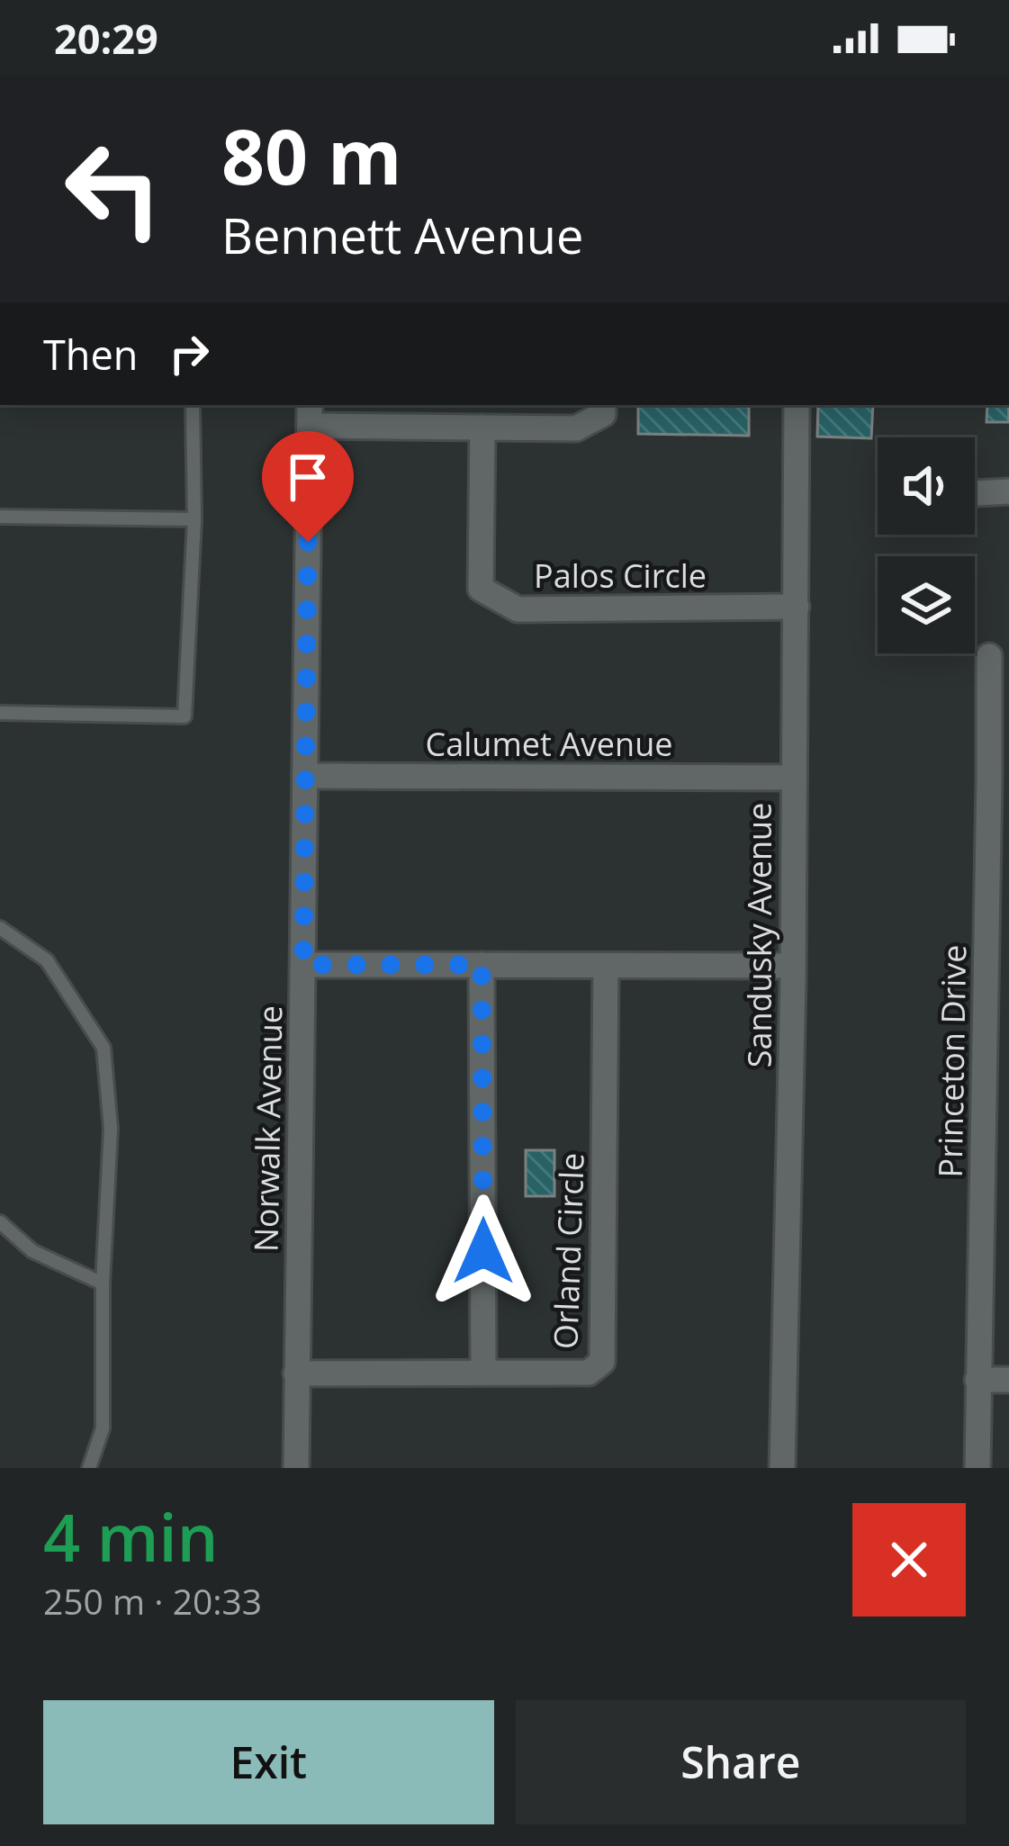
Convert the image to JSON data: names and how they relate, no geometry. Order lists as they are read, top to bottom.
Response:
{
  "streets": {
    "street": [
      "Palos Circle",
      "Calumet Avenue",
      "Sandusky Avenue",
      "Princeton Drive",
      "Norwalk Avenue",
      "Orland Circle"
    ]
  },
  "crossings": [
    ["Palos Circle", "Sandusky Avenue"],
    ["Calumet Avenue", "Sandusky Avenue"],
    ["Calumet Avenue", "Norwalk Avenue"],
    ["Norwalk Avenue", "Orland Circle"]
  ],
  "page": {
    "status": "20:29",
    "turn": ["80 m", "Bennett Avenue"],
    "then": "Then",
    "heading": ["4 min", "250 m · 20:33"],
    "buttons": ["Exit", "Share"]
  }
}
